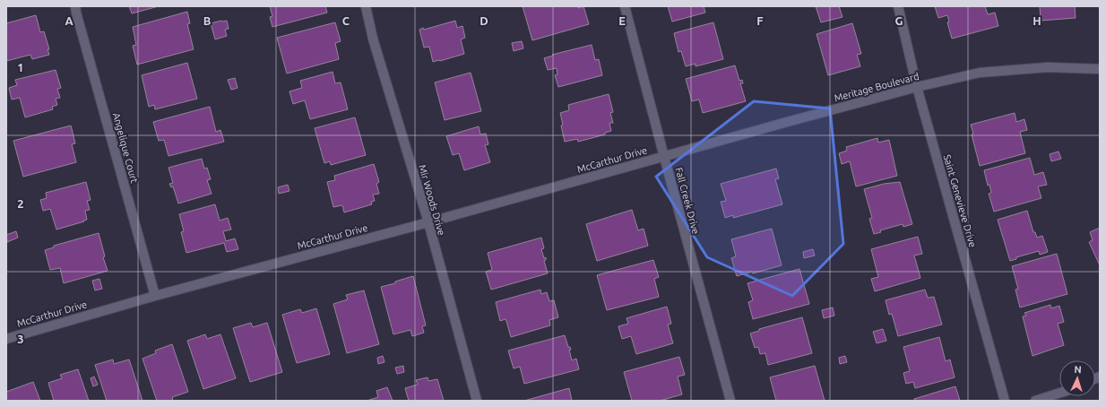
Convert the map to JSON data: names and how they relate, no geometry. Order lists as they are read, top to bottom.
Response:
{
  "streets": {
    "street": [
      "Meritage Boulevard",
      "Angelique Court",
      "McCarthur Drive",
      "Mir Woods Drive",
      "Fall Creek Drive",
      "Saint Genevieve Drive"
    ]
  },
  "crossings": [
    ["Meritage Boulevard", "McCarthur Drive"],
    ["Meritage Boulevard", "Fall Creek Drive"],
    ["Meritage Boulevard", "Saint Genevieve Drive"],
    ["Angelique Court", "McCarthur Drive"],
    ["McCarthur Drive", "Mir Woods Drive"],
    ["McCarthur Drive", "Fall Creek Drive"]
  ],
  "north": "top",
  "grid": {
    "columns": [
      "A",
      "B",
      "C",
      "D",
      "E",
      "F",
      "G",
      "H"
    ],
    "rows": ["1", "2", "3"]
  }
}
